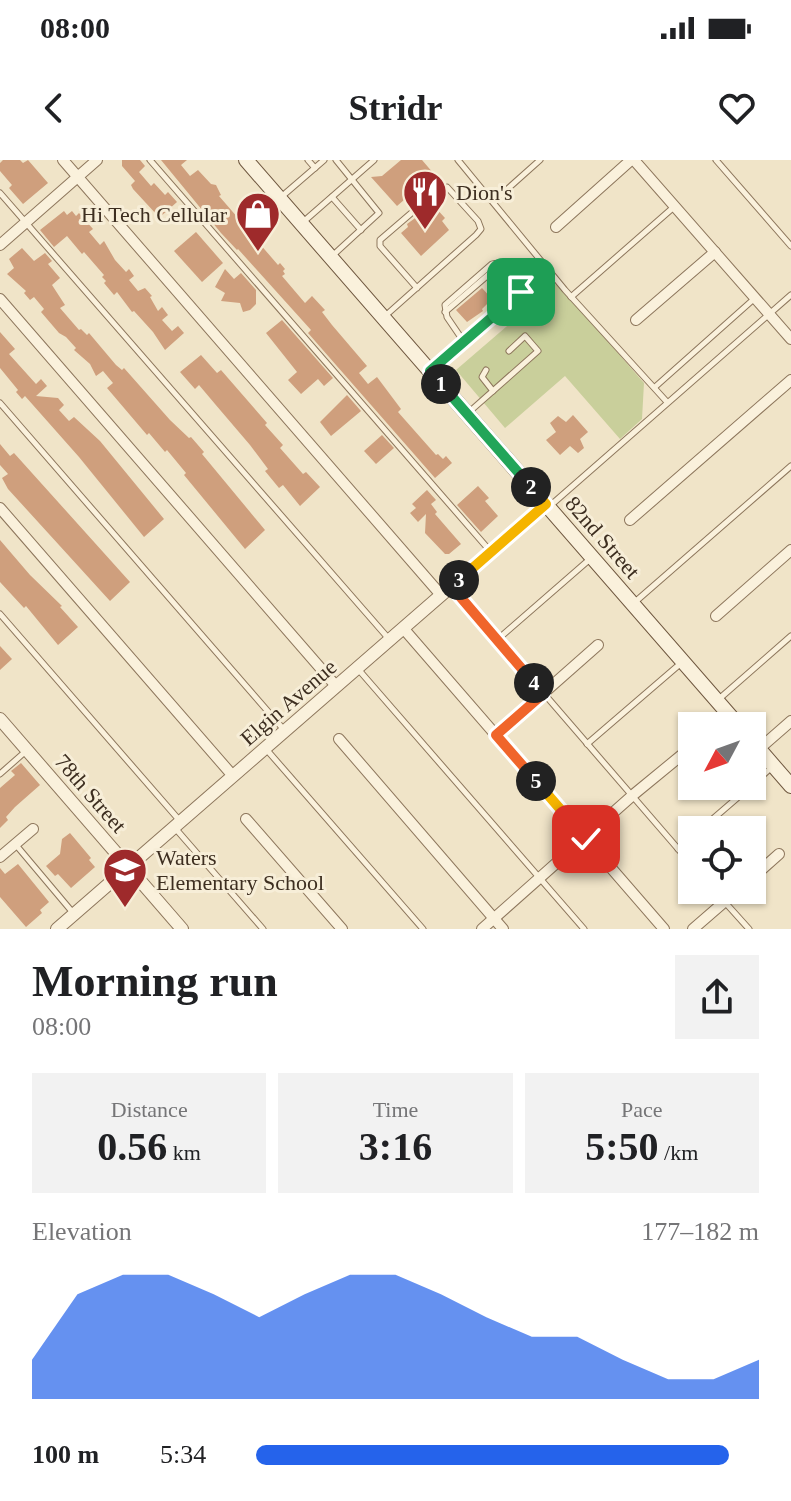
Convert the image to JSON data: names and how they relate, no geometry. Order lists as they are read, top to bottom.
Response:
{
  "streets": {
    "main road": ["82nd Street"],
    "street": ["Elgin Avenue", "78th Street"]
  },
  "crossings": [
    ["82nd Street", "Elgin Avenue"],
    ["Elgin Avenue", "78th Street"]
  ],
  "places": {
    "restaurant": ["Dion's"],
    "shop": ["Hi Tech Cellular"],
    "school or university": ["Waters Elementary School"]
  },
  "north": "bottom left",
  "page": {
    "status": "08:00",
    "header": "Stridr",
    "pins": [
      "1",
      "2",
      "3",
      "4",
      "5"
    ],
    "heading": ["Morning run", "08:00"],
    "stats": [
      ["Distance", "0.56 km"],
      ["Time", "3:16"],
      ["Pace", "5:50 /km"]
    ],
    "chart": ["Elevation", "177–182 m"],
    "list": [
      {
        "name": "100 m",
        "note": "5:34"
      }
    ]
  }
}
